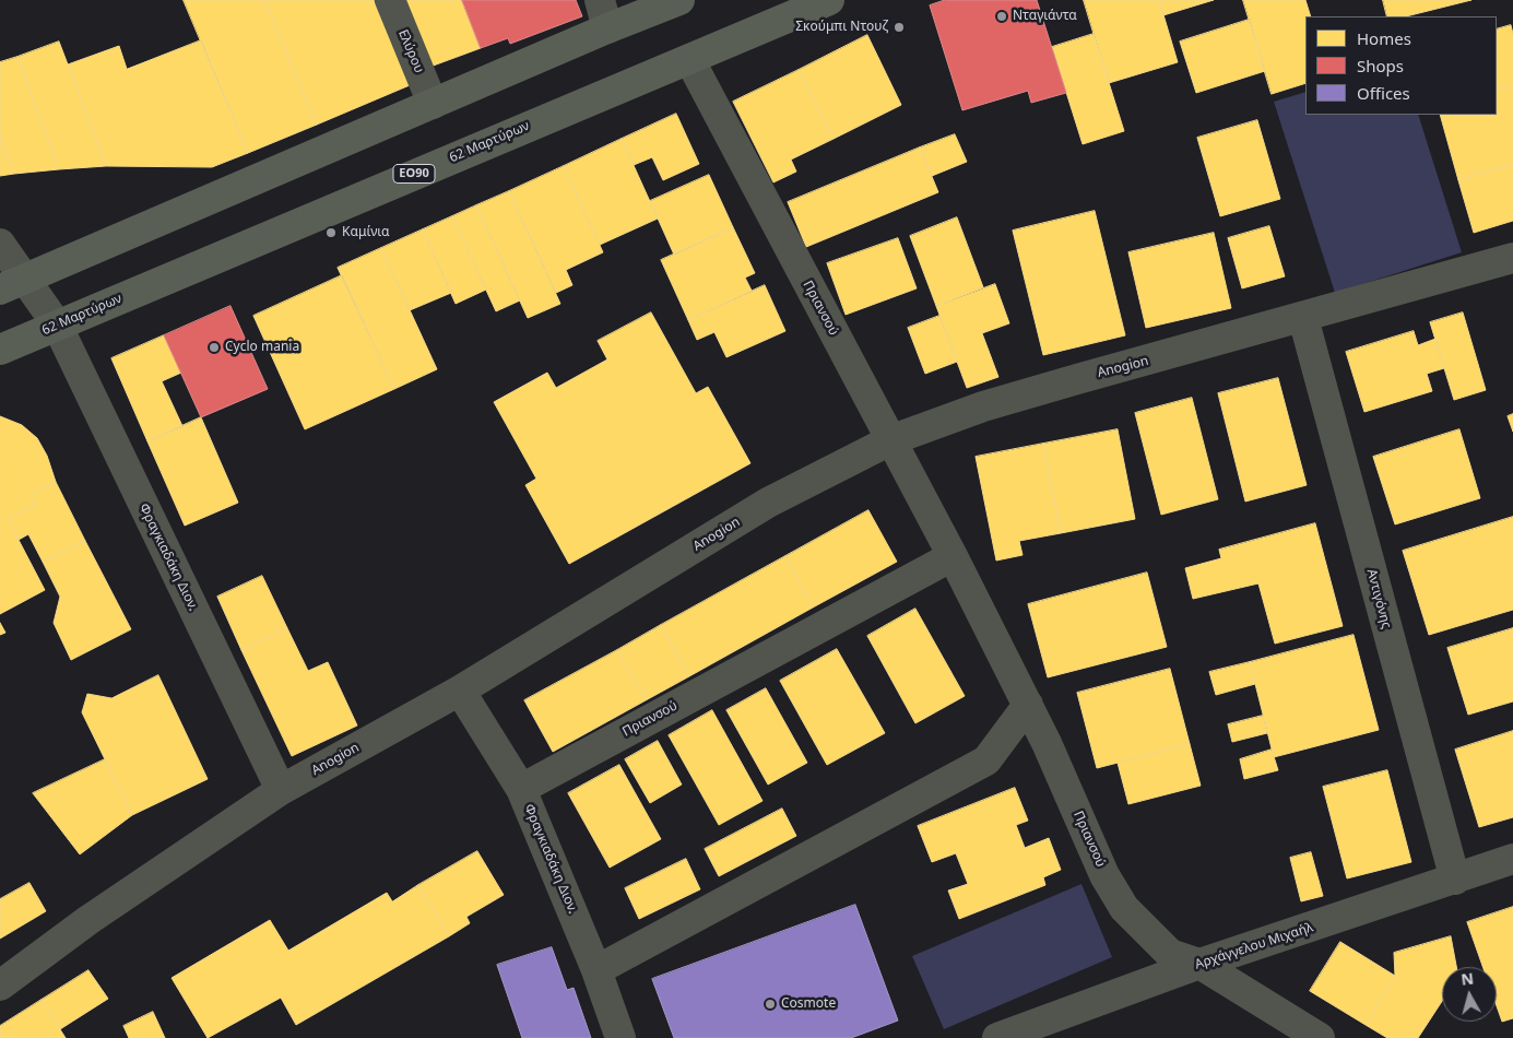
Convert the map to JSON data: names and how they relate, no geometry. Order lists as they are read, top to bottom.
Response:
{
  "streets": {
    "main road": ["62 Μαρτύρων", "ΕΟ90"],
    "street": [
      "Ελύρου",
      "Πριανσού",
      "Anogion",
      "Φραγκιαδάκη Διον.",
      "Αντιγόνης",
      "Αρχάγγελου Μιχαήλ"
    ]
  },
  "crossings": [
    ["62 Μαρτύρων", "Πριανσού"],
    ["62 Μαρτύρων", "Φραγκιαδάκη Διον."],
    ["Πριανσού", "Anogion"],
    ["Πριανσού", "Φραγκιαδάκη Διον."],
    ["Πριανσού", "Αρχάγγελου Μιχαήλ"],
    ["Anogion", "Φραγκιαδάκη Διον."],
    ["Anogion", "Αντιγόνης"],
    ["Αντιγόνης", "Αρχάγγελου Μιχαήλ"]
  ],
  "places": [
    "Νταγιάντα",
    "Σκούμπι Ντουζ",
    "Καμίνια",
    "Cyclo mania",
    "Cosmote"
  ],
  "legend": ["Homes", "Shops", "Offices"],
  "north": "top"
}
